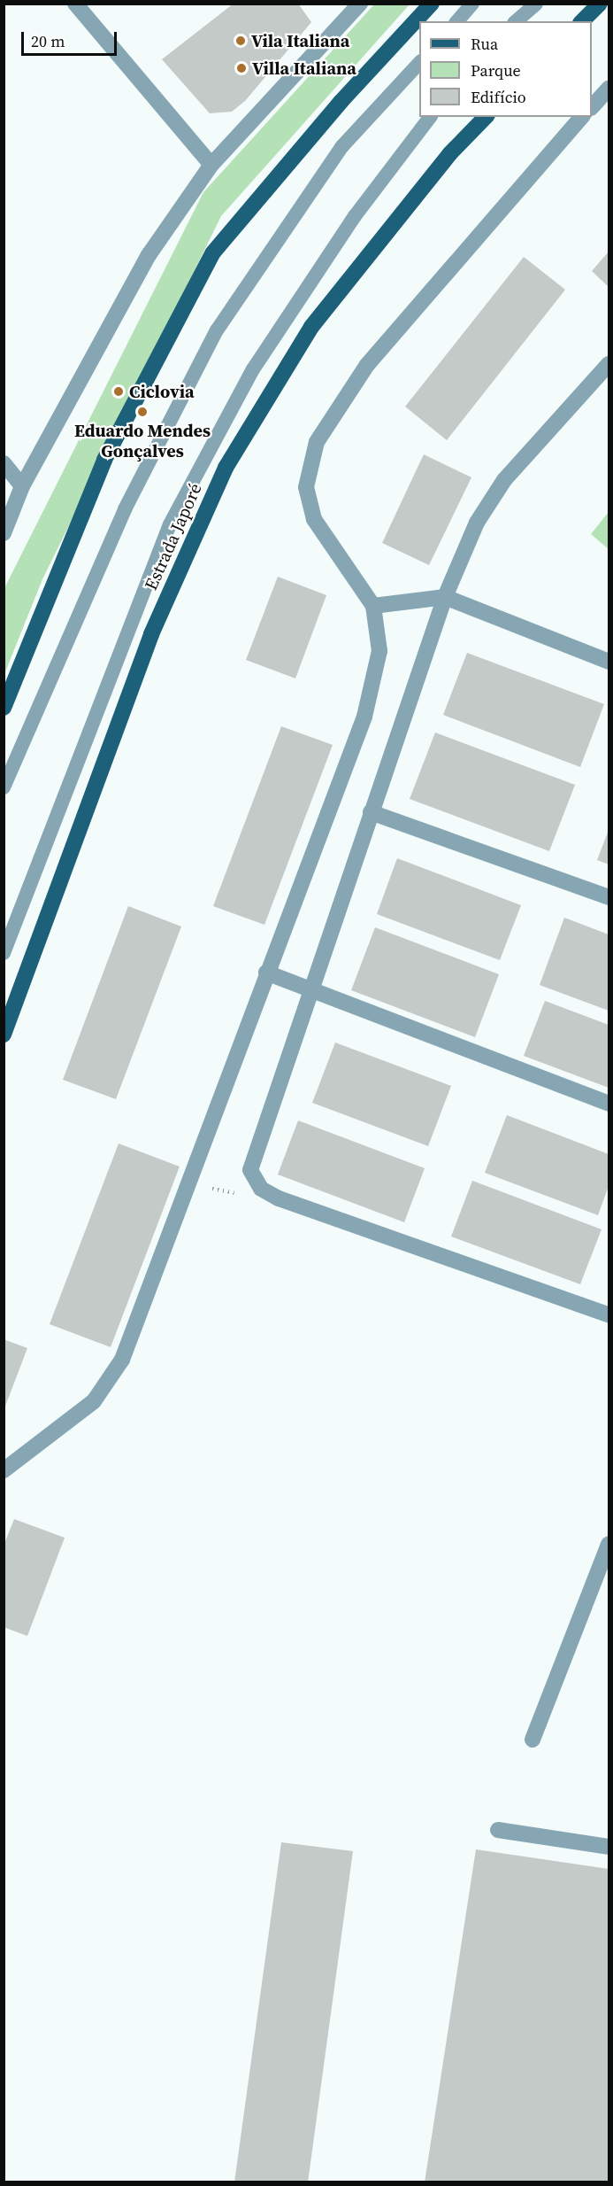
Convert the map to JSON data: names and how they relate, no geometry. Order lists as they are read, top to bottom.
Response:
{
  "streets": {
    "main road": ["Estrada Japoré"]
  },
  "places": [
    "Vila Italiana",
    "Villa Italiana",
    "Ciclovia",
    "Eduardo Mendes Gonçalves"
  ],
  "legend": ["Rua", "Parque", "Edifício"],
  "scale_bar": "20 m"
}
